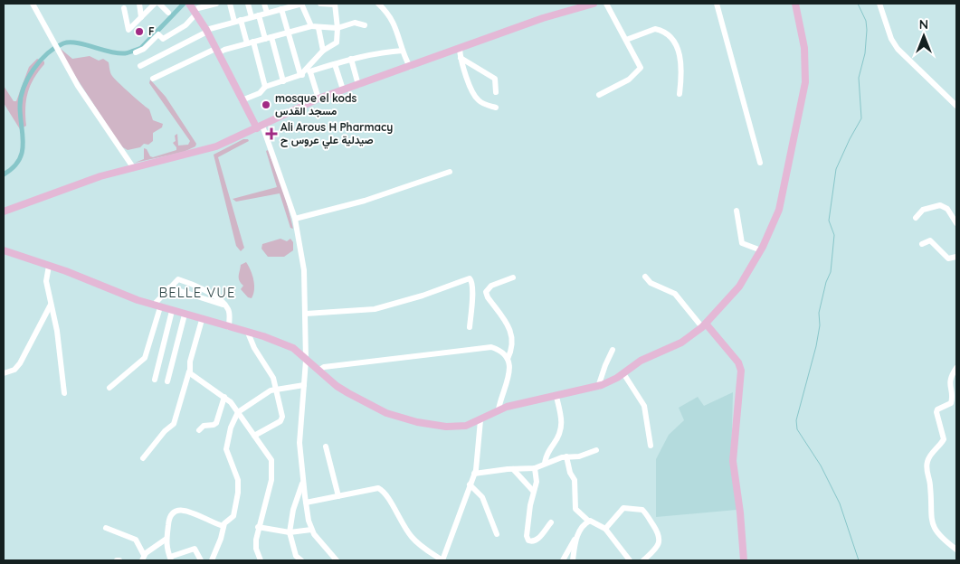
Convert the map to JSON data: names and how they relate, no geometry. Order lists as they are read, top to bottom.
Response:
{
  "districts": ["BELLE VUE"],
  "places": {
    "other": ["F", "mosque el kods مسجد القدس"],
    "health": ["Ali Arous H Pharmacy صيدلية علي عروس ح"]
  },
  "north": "top"
}
